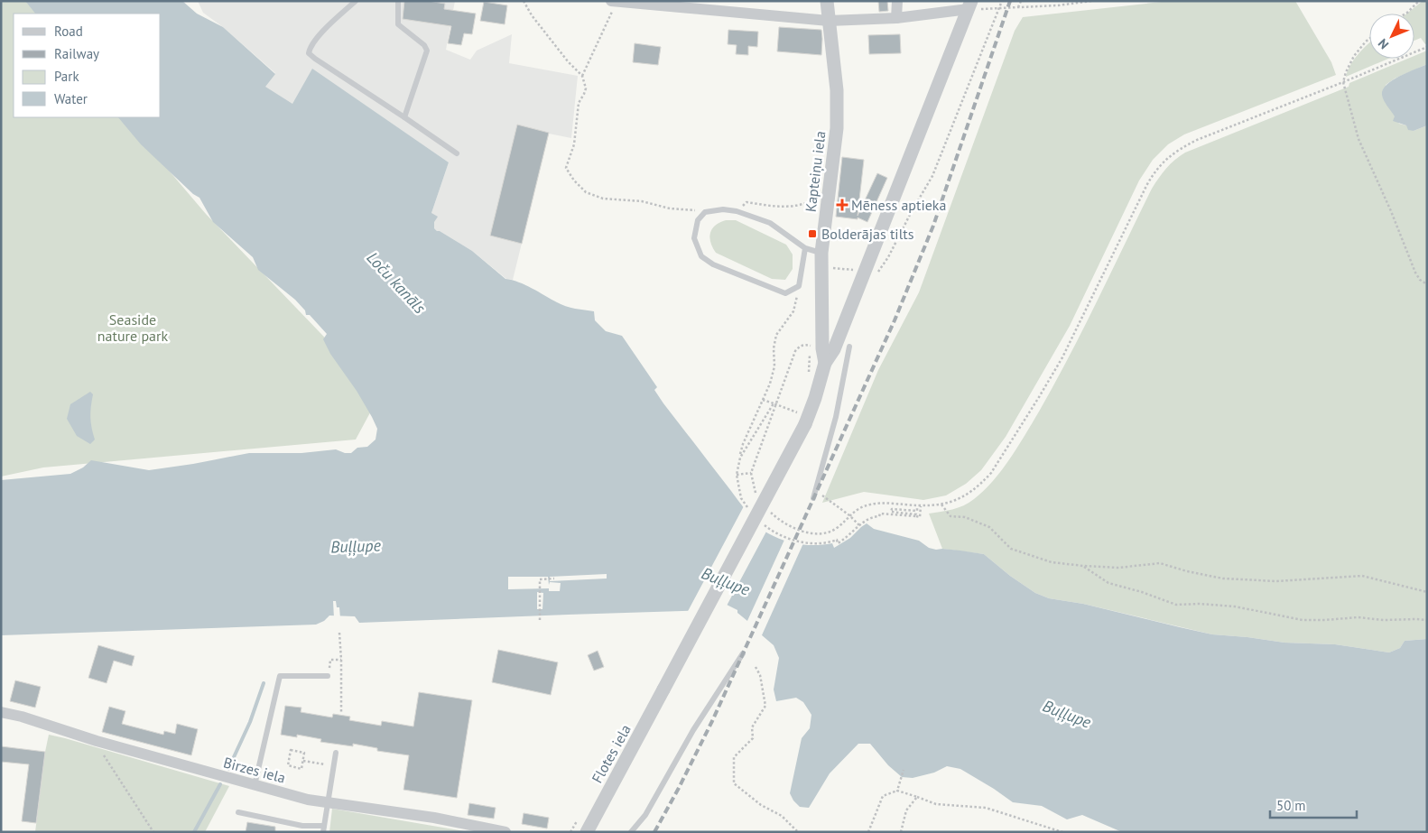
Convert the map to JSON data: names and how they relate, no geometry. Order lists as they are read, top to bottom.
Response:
{
  "streets": {
    "street": ["Kapteiņu iela", "Flotes iela", "Birzes iela"]
  },
  "crossings": [
    ["Kapteiņu iela", "Flotes iela"]
  ],
  "water": ["Loču kanāls", "Buļļupe"],
  "parks": ["Seaside nature park"],
  "places": {
    "health": ["Mēness aptieka"],
    "transit": ["Bolderājas tilts"]
  },
  "legend": [
    "Road",
    "Railway",
    "Park",
    "Water"
  ],
  "scale_bar": "50 m",
  "north": "bottom left"
}
